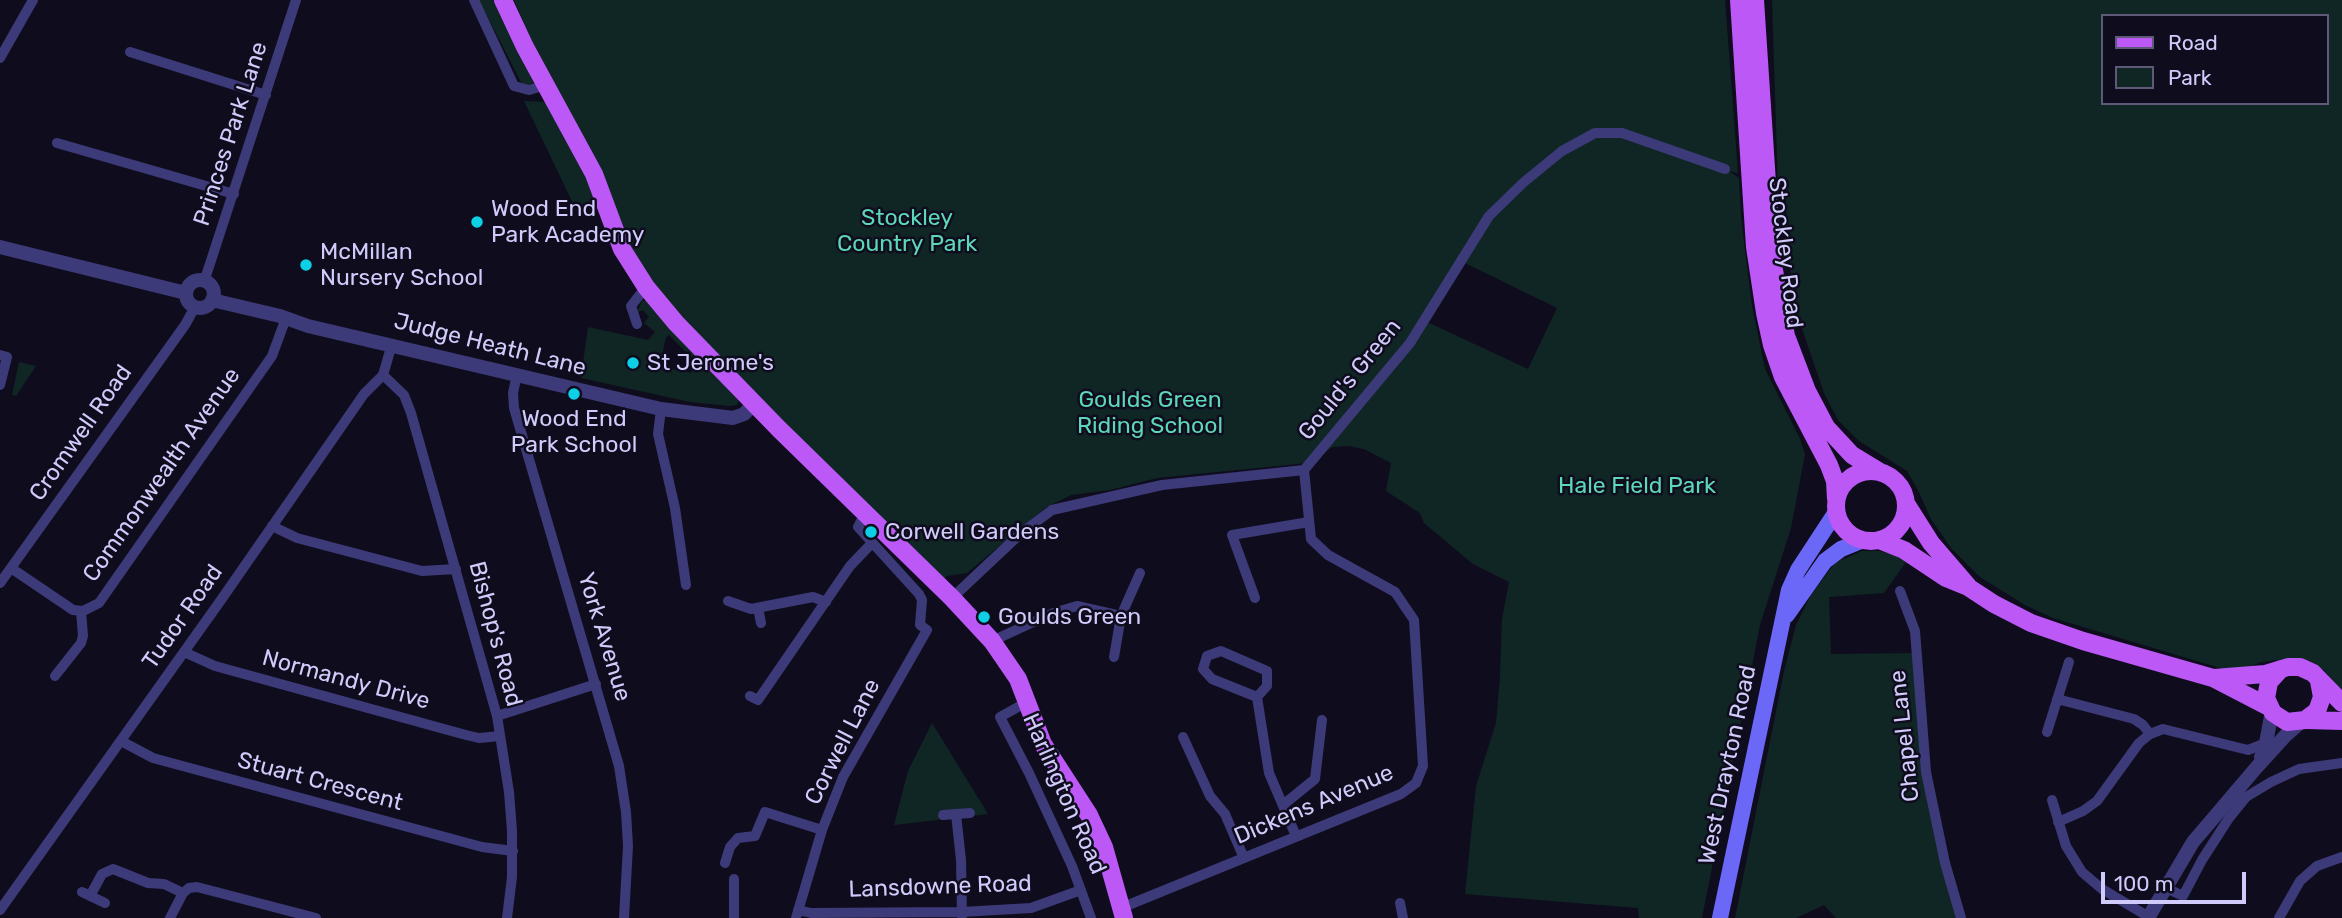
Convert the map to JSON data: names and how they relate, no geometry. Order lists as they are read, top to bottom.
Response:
{
  "streets": {
    "main road": ["Stockley Road", "West Drayton Road", "Harlington Road"],
    "street": [
      "Princes Park Lane",
      "Judge Heath Lane",
      "Gould's Green",
      "Cromwell Road",
      "Commonwealth Avenue",
      "Tudor Road",
      "Bishop's Road",
      "York Avenue",
      "Normandy Drive",
      "Chapel Lane",
      "Corwell Lane",
      "Stuart Crescent",
      "Dickens Avenue",
      "Lansdowne Road"
    ]
  },
  "crossings": [
    ["Princes Park Lane", "Judge Heath Lane"],
    ["Princes Park Lane", "Cromwell Road"],
    ["Stockley Road", "West Drayton Road"],
    ["Judge Heath Lane", "Cromwell Road"],
    ["Judge Heath Lane", "Commonwealth Avenue"],
    ["Judge Heath Lane", "Tudor Road"],
    ["Judge Heath Lane", "York Avenue"],
    ["Judge Heath Lane", "Harlington Road"],
    ["Gould's Green", "Harlington Road"],
    ["Gould's Green", "Dickens Avenue"],
    ["Cromwell Road", "Commonwealth Avenue"],
    ["Tudor Road", "Bishop's Road"],
    ["Tudor Road", "Normandy Drive"],
    ["Tudor Road", "Stuart Crescent"],
    ["Bishop's Road", "Normandy Drive"],
    ["Bishop's Road", "Stuart Crescent"],
    ["Corwell Lane", "Lansdowne Road"],
    ["Harlington Road", "Dickens Avenue"],
    ["Harlington Road", "Lansdowne Road"]
  ],
  "parks": ["Stockley Country Park", "Goulds Green Riding School", "Hale Field Park"],
  "places": [
    "Wood End Park Academy",
    "McMillan Nursery School",
    "St Jerome's",
    "Wood End Park School",
    "Corwell Gardens",
    "Goulds Green"
  ],
  "legend": ["Road", "Park"],
  "scale_bar": "100 m"
}
